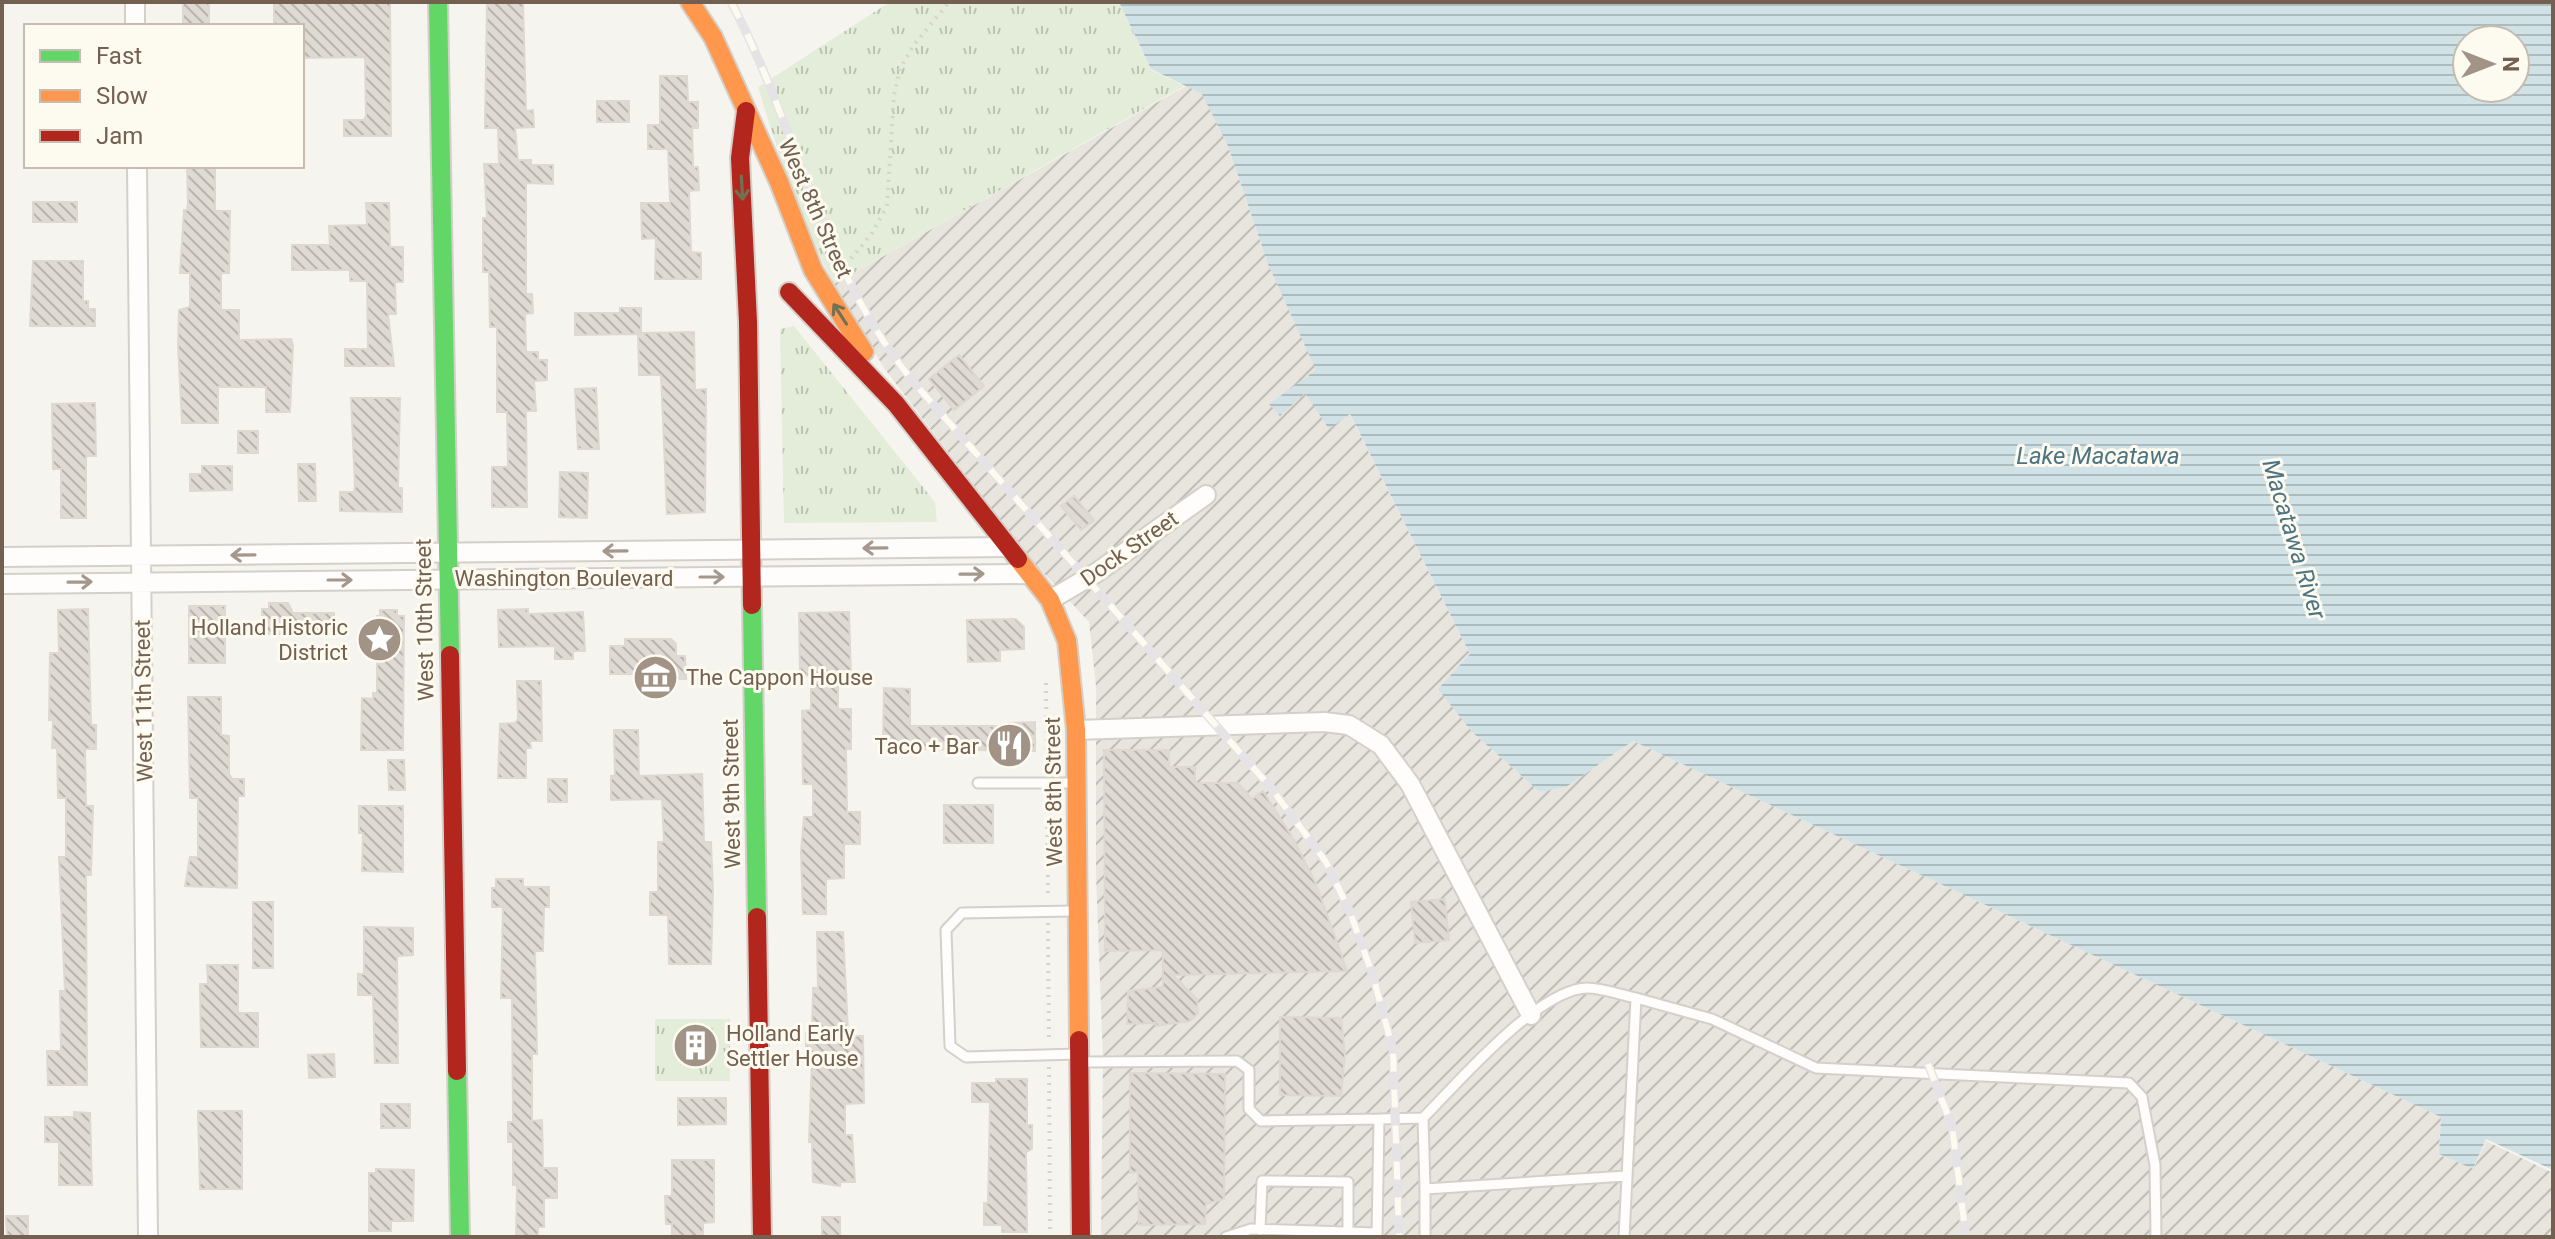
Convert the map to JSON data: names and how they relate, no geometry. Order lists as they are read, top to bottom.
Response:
{
  "streets": {
    "street": [
      "West 8th Street",
      "Dock Street",
      "Washington Boulevard",
      "West 10th Street",
      "West 11th Street",
      "West 9th Street"
    ]
  },
  "crossings": [
    ["West 8th Street", "Dock Street"],
    ["West 8th Street", "Washington Boulevard"],
    ["West 8th Street", "West 9th Street"],
    ["Washington Boulevard", "West 10th Street"],
    ["Washington Boulevard", "West 11th Street"],
    ["Washington Boulevard", "West 9th Street"]
  ],
  "water": ["Lake Macatawa", "Macatawa River"],
  "places": {
    "place": ["Holland Historic District"],
    "museum": ["The Cappon House"],
    "restaurant": ["Taco + Bar"],
    "building": ["Holland Early Settler House"]
  },
  "legend": ["Fast", "Slow", "Jam"],
  "north": "right"
}
